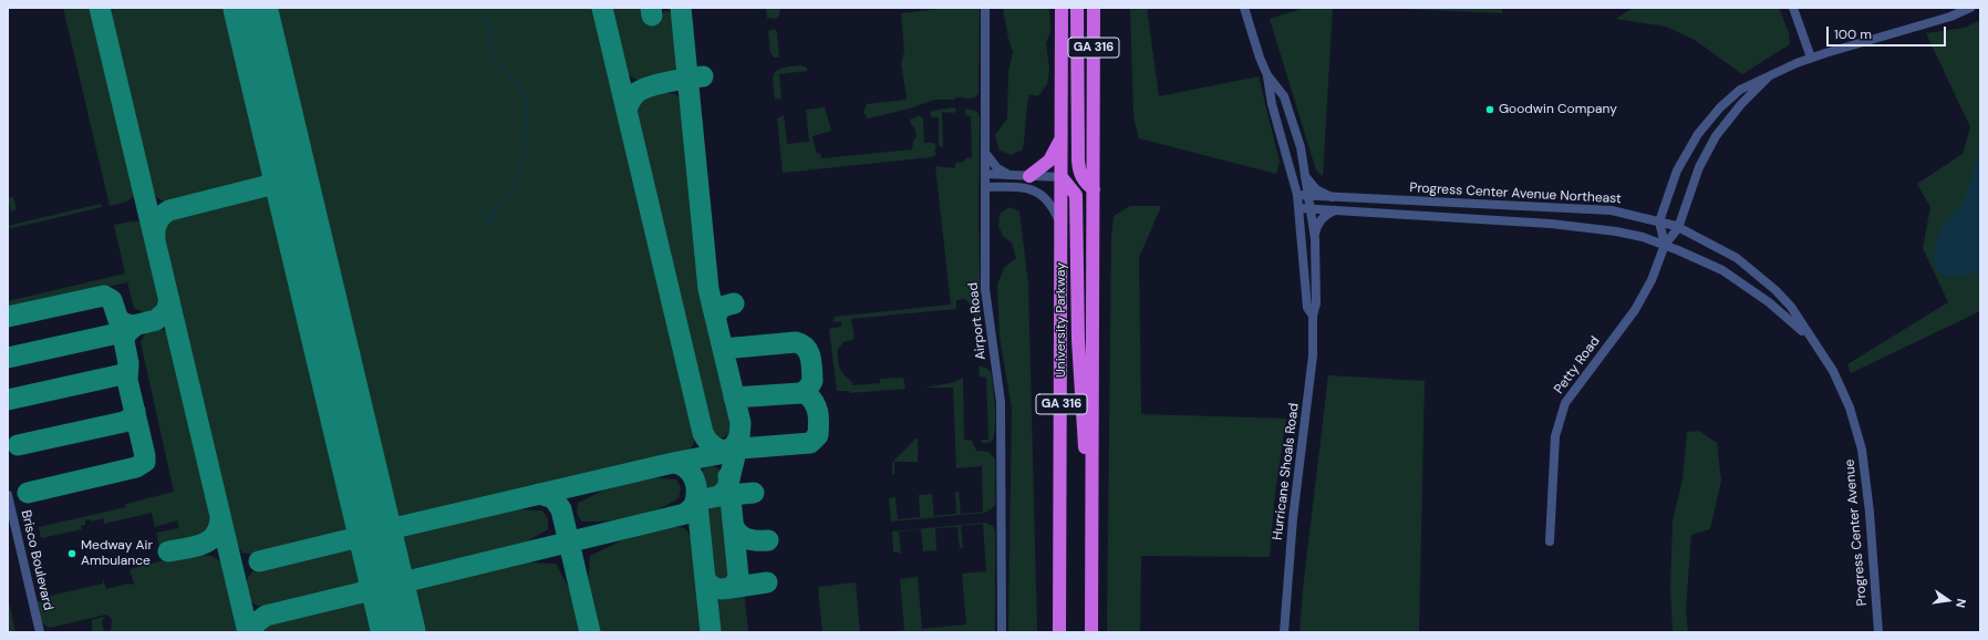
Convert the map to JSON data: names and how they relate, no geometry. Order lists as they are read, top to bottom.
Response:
{
  "streets": {
    "highway": ["GA 316", "University Parkway"],
    "street": [
      "Progress Center Avenue Northeast",
      "Airport Road",
      "Petty Road",
      "Hurricane Shoals Road",
      "Progress Center Avenue",
      "Brisco Boulevard"
    ]
  },
  "crossings": [
    ["Progress Center Avenue Northeast", "Petty Road"],
    ["Progress Center Avenue Northeast", "Hurricane Shoals Road"],
    ["Progress Center Avenue Northeast", "Progress Center Avenue"]
  ],
  "places": ["Goodwin Company", "Medway Air Ambulance"],
  "scale_bar": "100 m",
  "north": "right"
}
